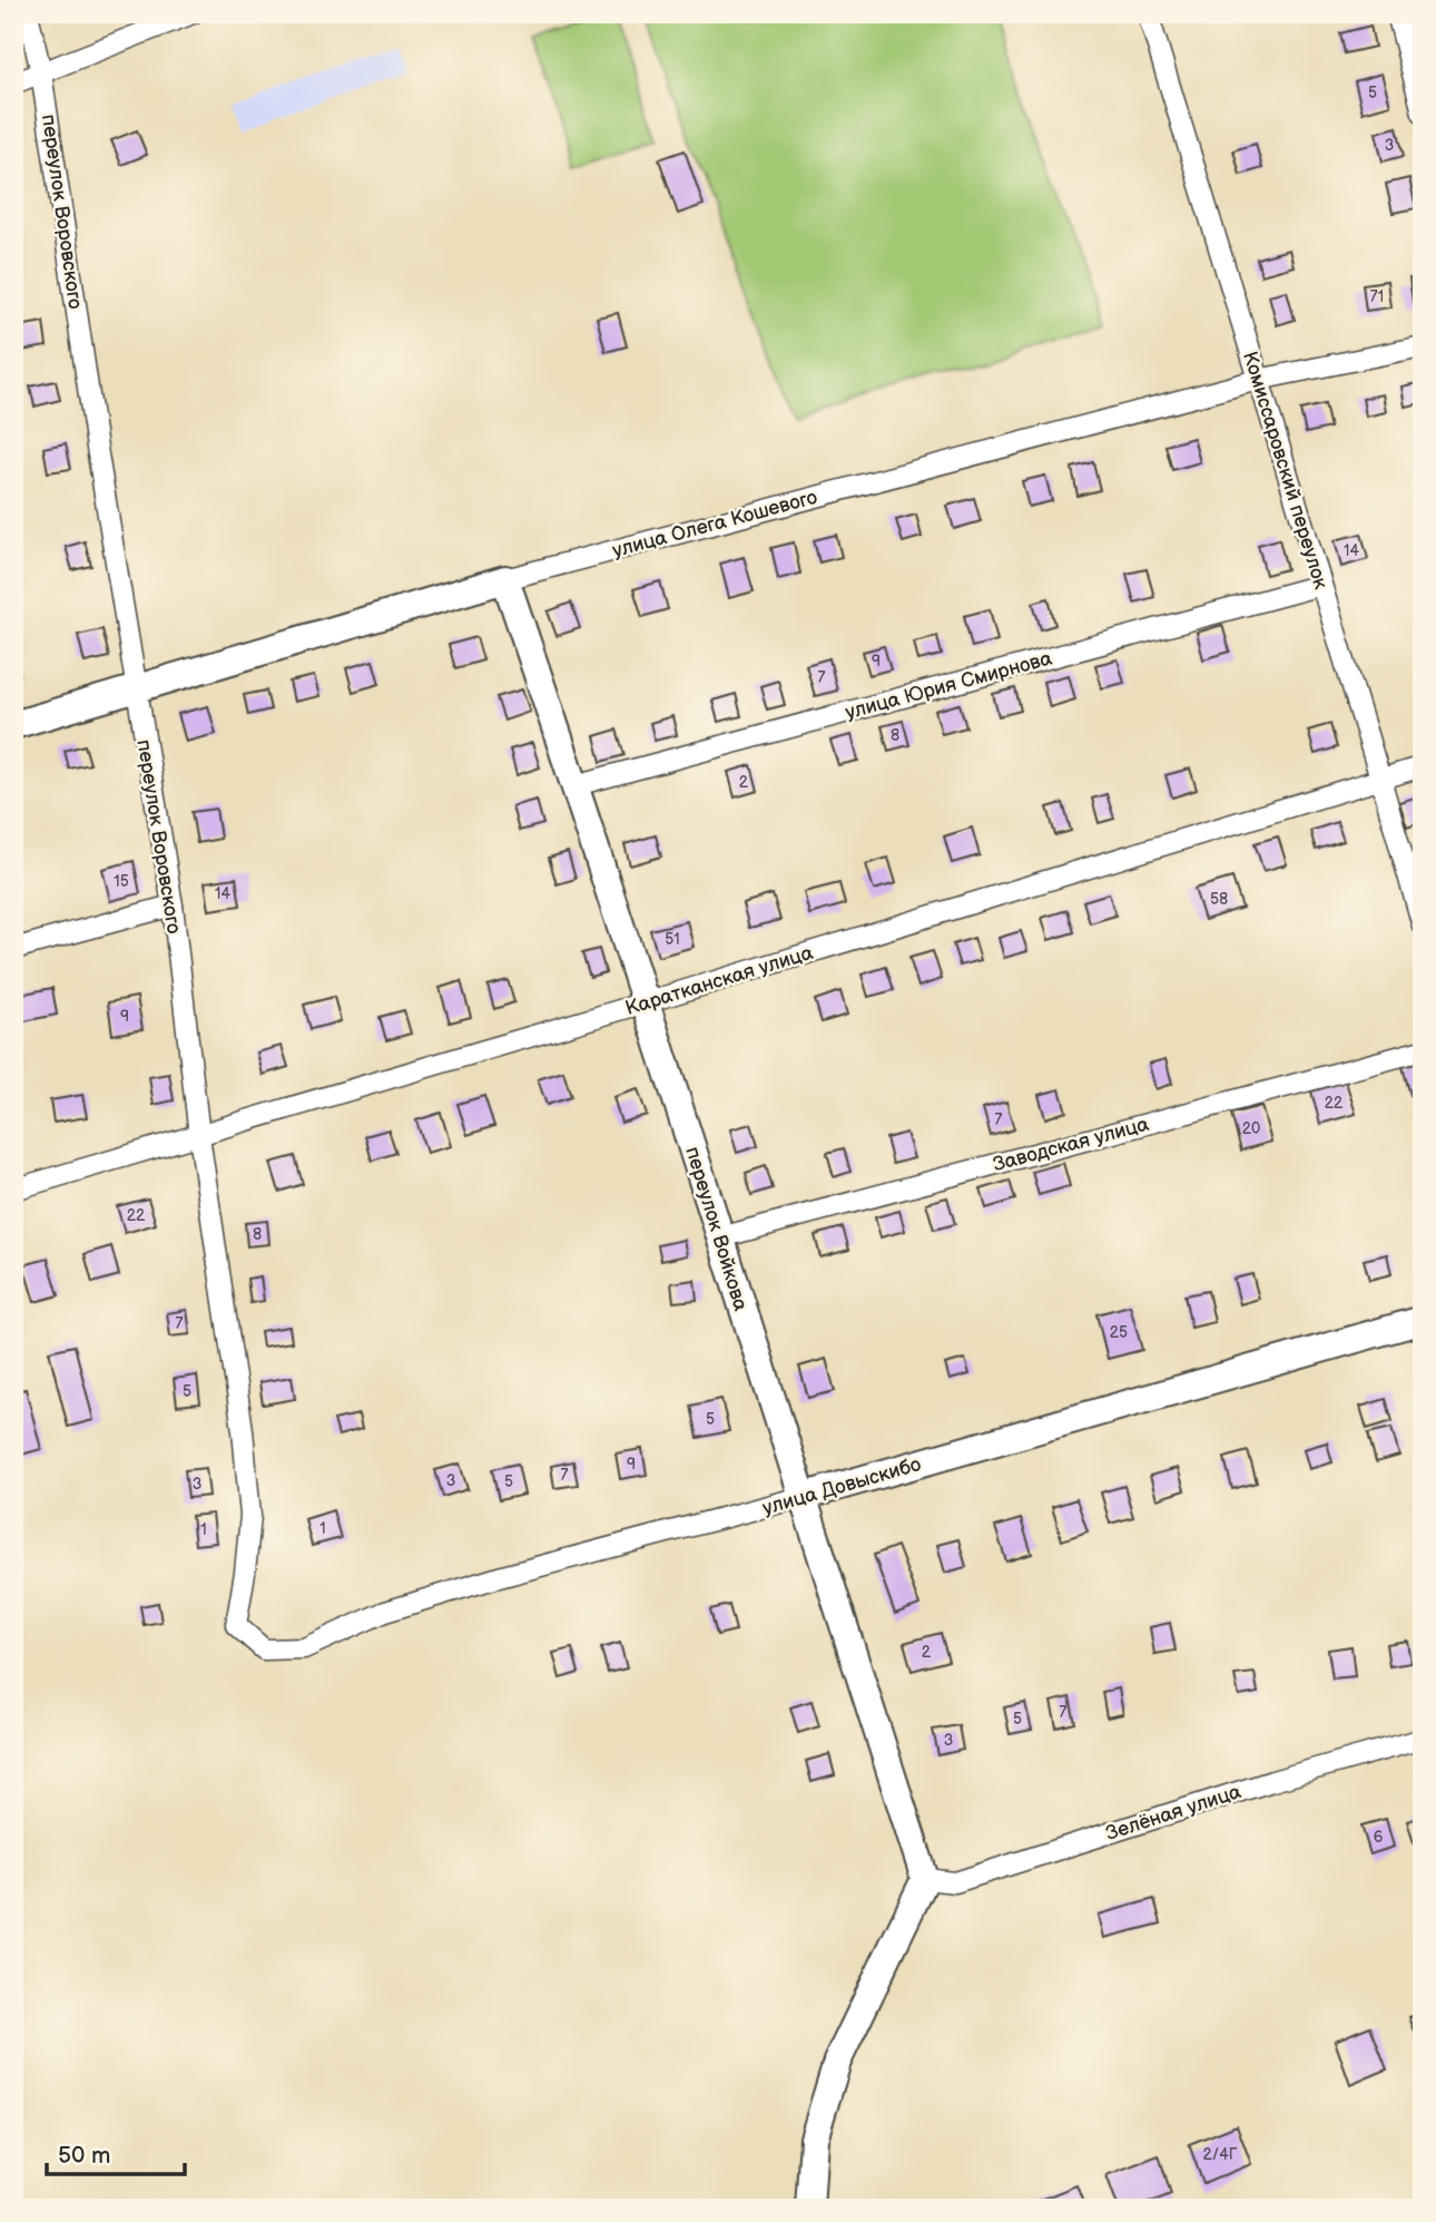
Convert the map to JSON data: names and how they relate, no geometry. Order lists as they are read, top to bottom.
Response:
{
  "streets": {
    "street": [
      "переулок Воровского",
      "Комиссаровский переулок",
      "улица Олега Кошевого",
      "улица Юрия Смирнова",
      "Каратканская улица",
      "Заводская улица",
      "переулок Войкова",
      "улица Довыскибо",
      "Зелёная улица"
    ]
  },
  "crossings": [
    ["переулок Воровского", "улица Олега Кошевого"],
    ["переулок Воровского", "Каратканская улица"],
    ["переулок Воровского", "улица Довыскибо"],
    ["Комиссаровский переулок", "улица Олега Кошевого"],
    ["Комиссаровский переулок", "улица Юрия Смирнова"],
    ["Комиссаровский переулок", "Каратканская улица"],
    ["улица Олега Кошевого", "переулок Войкова"],
    ["улица Юрия Смирнова", "переулок Войкова"],
    ["Каратканская улица", "переулок Войкова"],
    ["Заводская улица", "переулок Войкова"],
    ["переулок Войкова", "улица Довыскибо"],
    ["переулок Войкова", "Зелёная улица"]
  ],
  "house_numbers": [
    "5",
    "3",
    "71",
    "14",
    "9",
    "7",
    "8",
    "2",
    "15",
    "14",
    "58",
    "51",
    "9",
    "22",
    "7",
    "20",
    "22",
    "8",
    "7",
    "25",
    "5",
    "5",
    "9",
    "7",
    "3",
    "5",
    "3",
    "1",
    "1",
    "2",
    "7",
    "5",
    "3",
    "6",
    "2/4Г"
  ],
  "scale_bar": "50 m"
}
